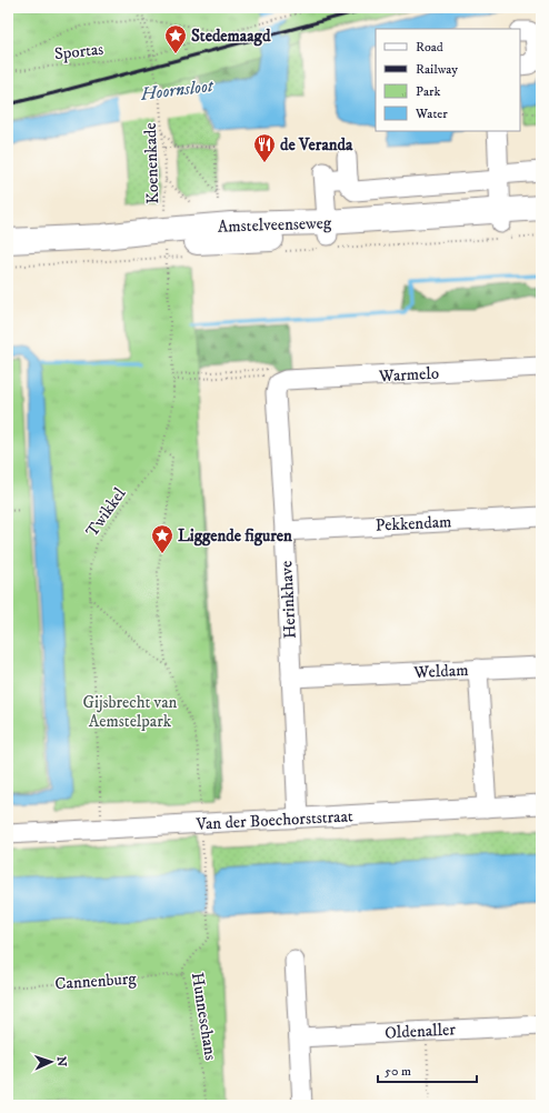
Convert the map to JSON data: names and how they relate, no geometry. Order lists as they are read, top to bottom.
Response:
{
  "streets": {
    "main road": ["Amstelveenseweg"],
    "street": [
      "Warmelo",
      "Pekkendam",
      "Herinkhave",
      "Weldam",
      "Van der Boechorststraat",
      "Oldenaller"
    ],
    "path": [
      "Sportas",
      "Koenenkade",
      "Twikkel",
      "Cannenburg",
      "Hunneschans"
    ]
  },
  "crossings": [
    ["Sportas", "Koenenkade"],
    ["Warmelo", "Herinkhave"],
    ["Twikkel", "Van der Boechorststraat"],
    ["Twikkel", "Hunneschans"],
    ["Pekkendam", "Herinkhave"],
    ["Herinkhave", "Weldam"],
    ["Herinkhave", "Van der Boechorststraat"],
    ["Weldam", "Van der Boechorststraat"],
    ["Van der Boechorststraat", "Hunneschans"],
    ["Cannenburg", "Hunneschans"]
  ],
  "water": ["Hoornsloot"],
  "parks": ["Gijsbrecht van Aemstelpark"],
  "places": {
    "place": ["Stedemaagd", "Liggende figuren"],
    "restaurant": ["de Veranda"]
  },
  "legend": [
    "Road",
    "Railway",
    "Park",
    "Water"
  ],
  "scale_bar": "50 m",
  "north": "right"
}
